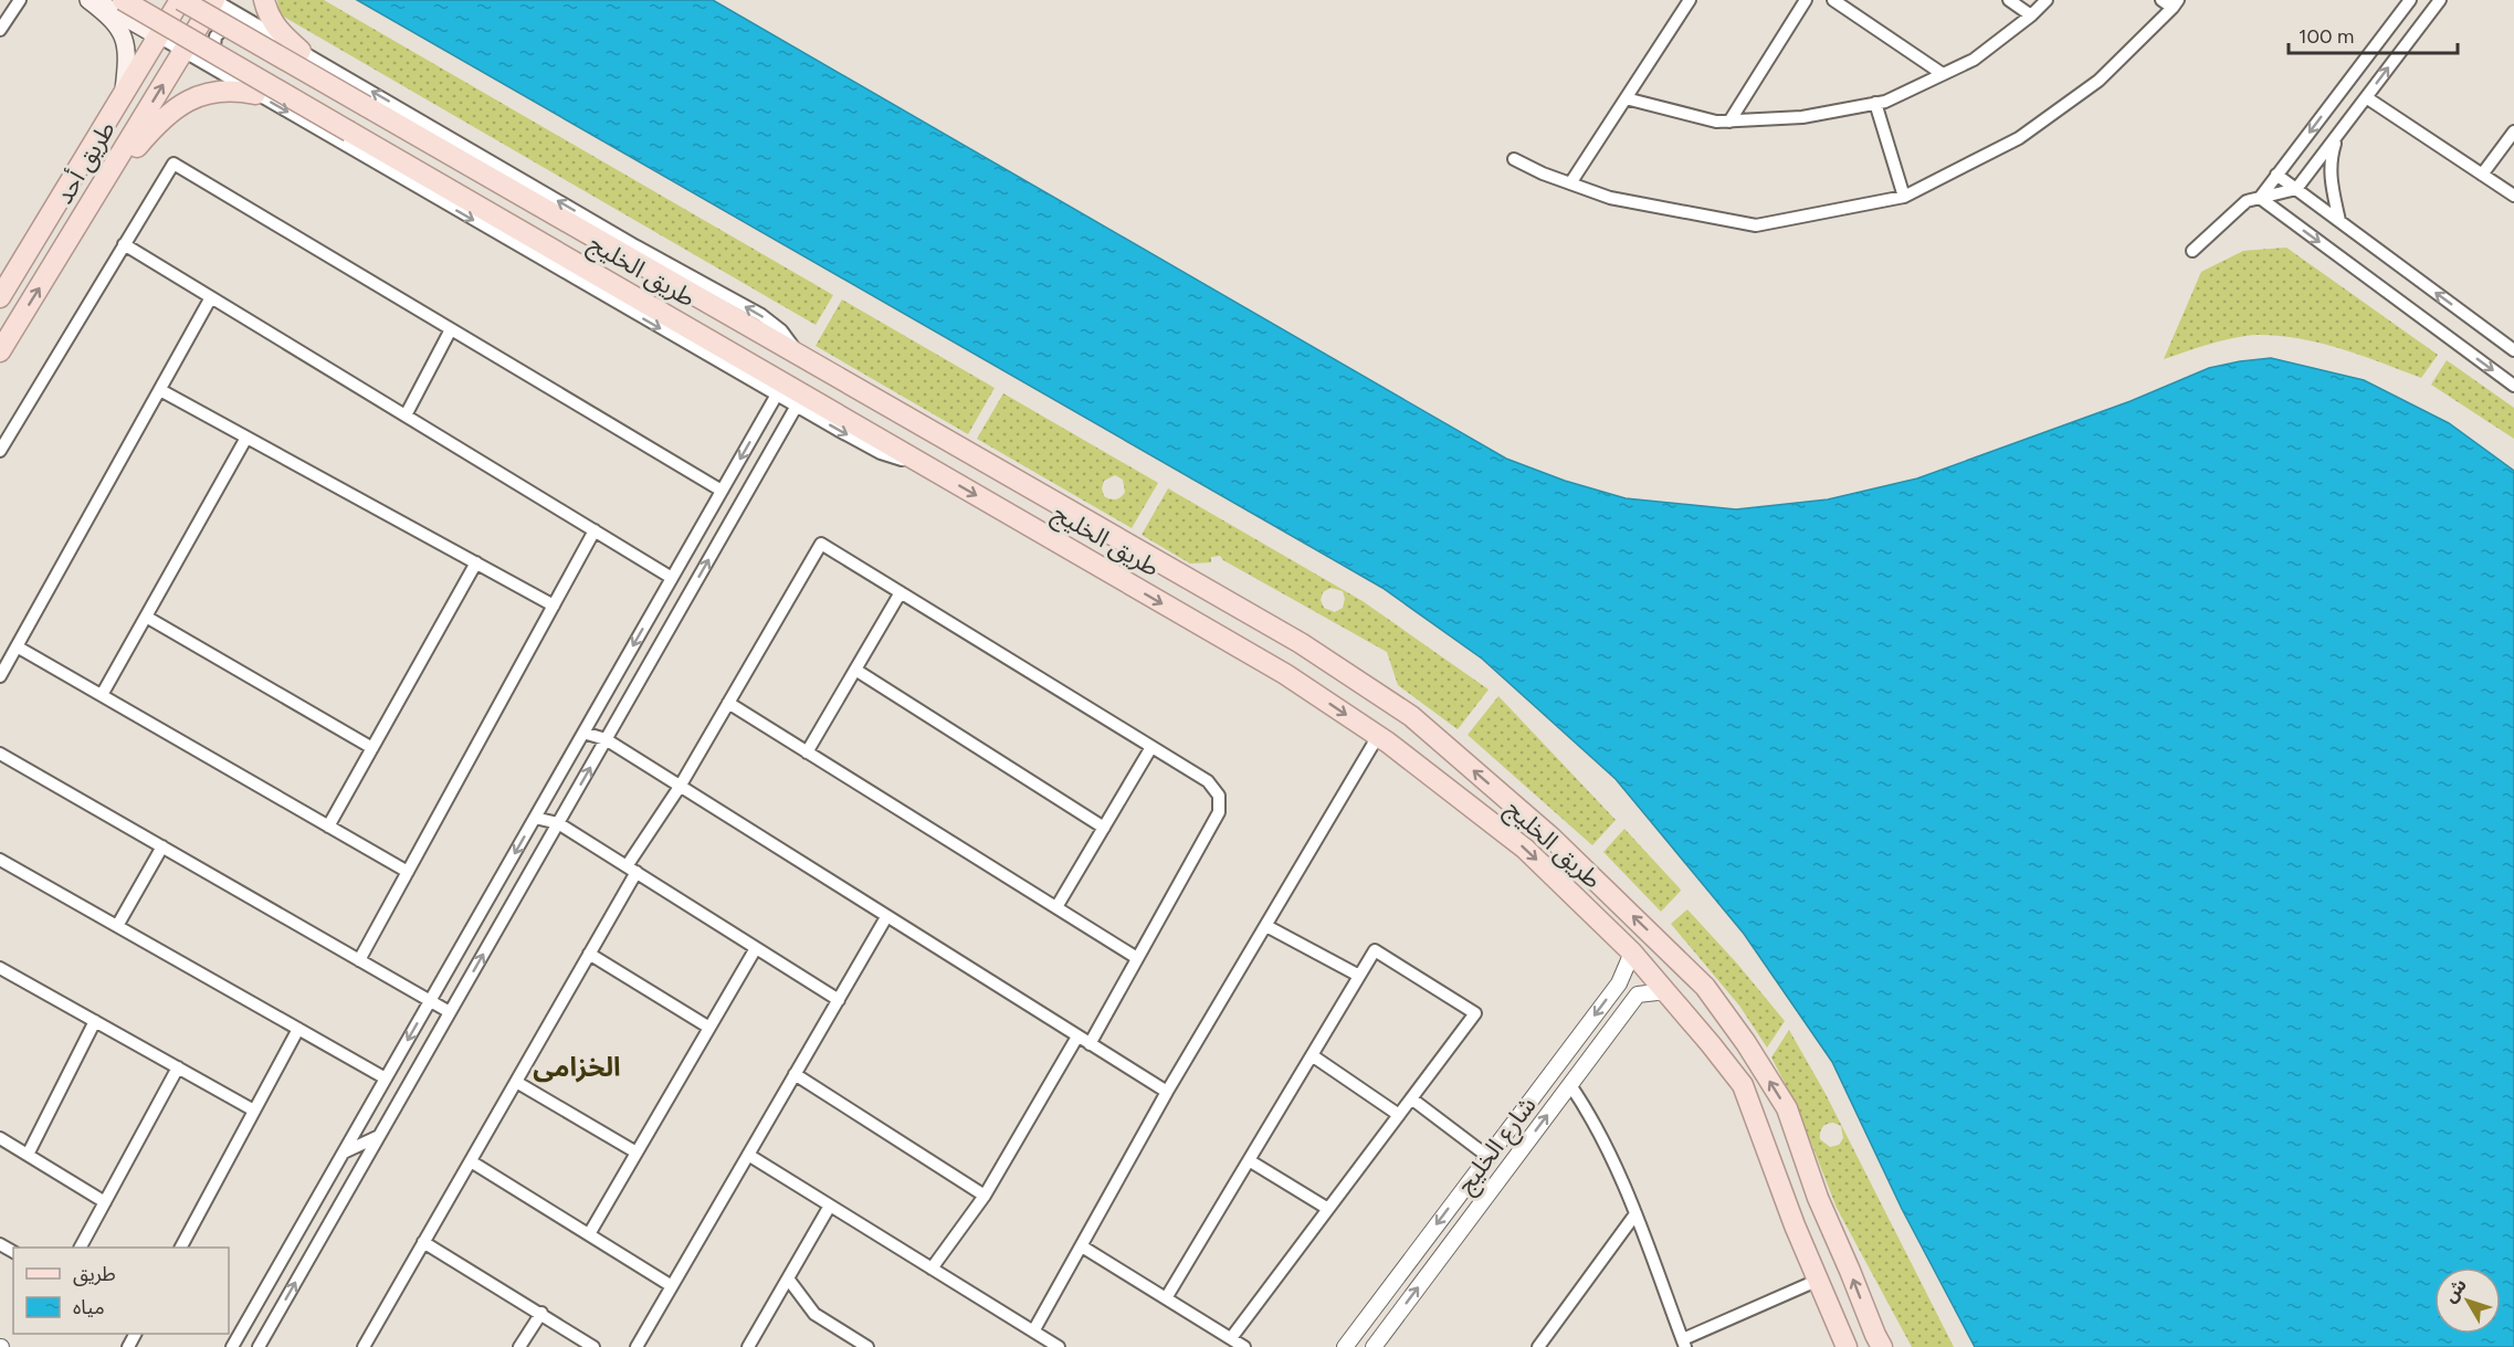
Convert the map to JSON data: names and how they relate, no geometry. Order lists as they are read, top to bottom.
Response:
{
  "streets": {
    "main road": ["طريق أحد", "طريق الخليج"],
    "street": ["شارع الخليج"]
  },
  "crossings": [
    ["طريق أحد", "طريق الخليج"],
    ["طريق الخليج", "شارع الخليج"]
  ],
  "districts": ["الخزامى"],
  "legend": ["طريق", "مياه"],
  "scale_bar": "100 m",
  "north": "top left"
}
